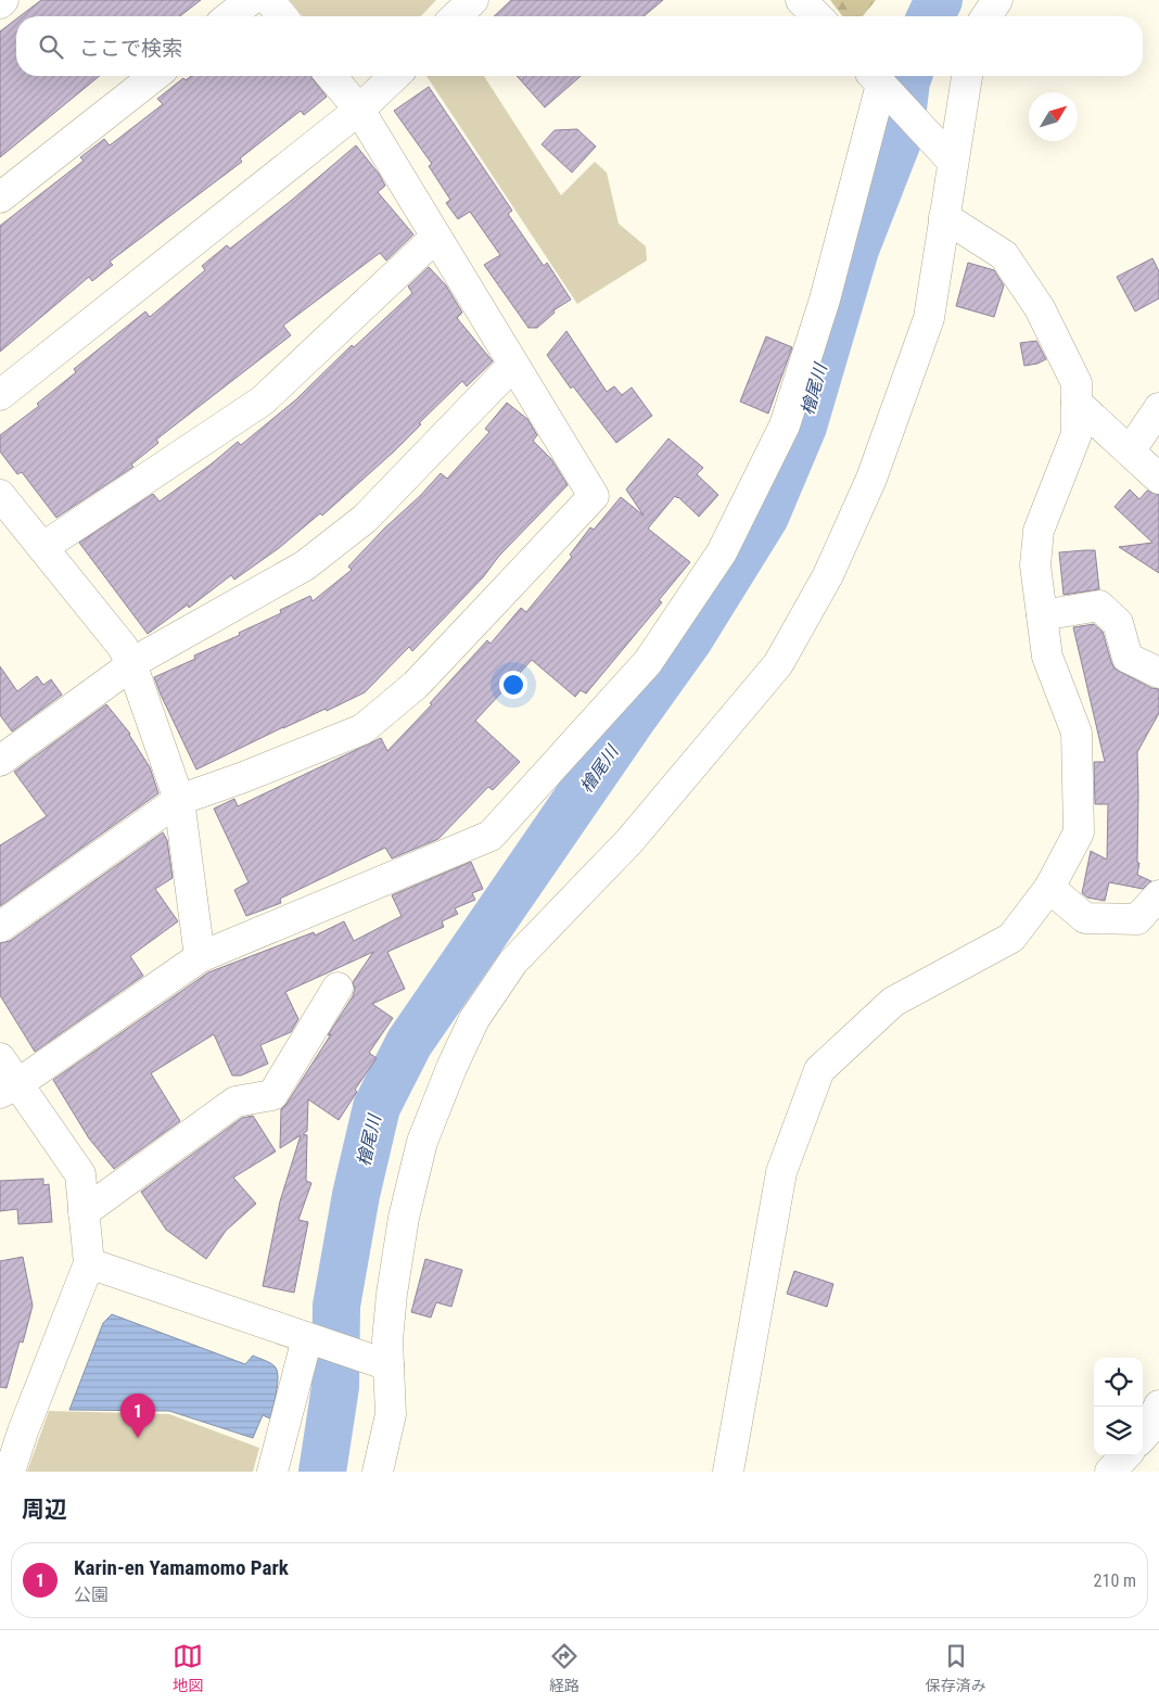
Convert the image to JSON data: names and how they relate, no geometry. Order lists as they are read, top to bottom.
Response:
{
  "water": ["檜尾川"],
  "north": "top right",
  "page": {
    "search": "ここで検索",
    "pins": "1",
    "heading": "周辺",
    "list": [
      {
        "mark": "1",
        "name": "Karin-en Yamamomo Park",
        "note": "公園",
        "value": "210 m"
      }
    ],
    "nav": ["地図", "経路", "保存済み"]
  }
}
